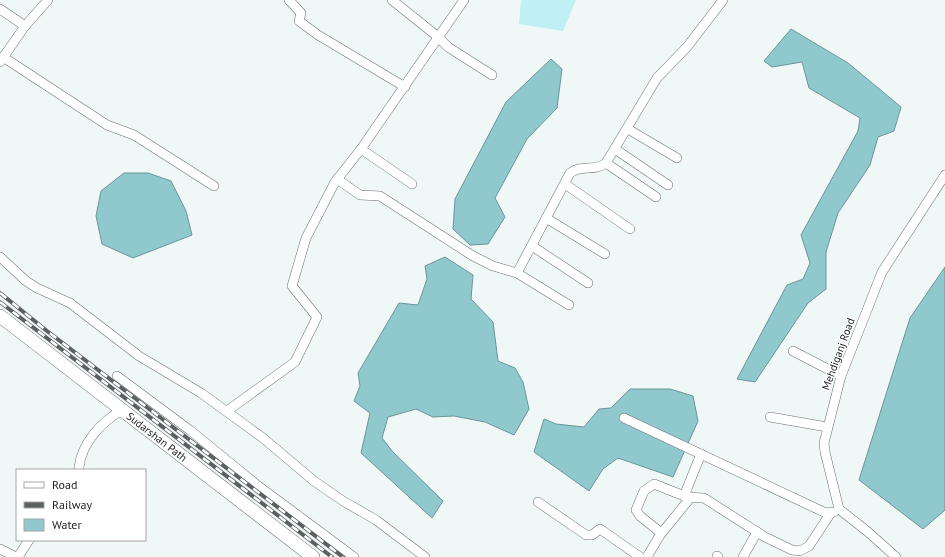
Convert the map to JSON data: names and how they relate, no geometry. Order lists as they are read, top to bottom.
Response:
{
  "streets": {
    "main road": ["Sudarshan Path"],
    "street": ["Mehdiganj Road"]
  },
  "legend": ["Road", "Railway", "Water"]
}
